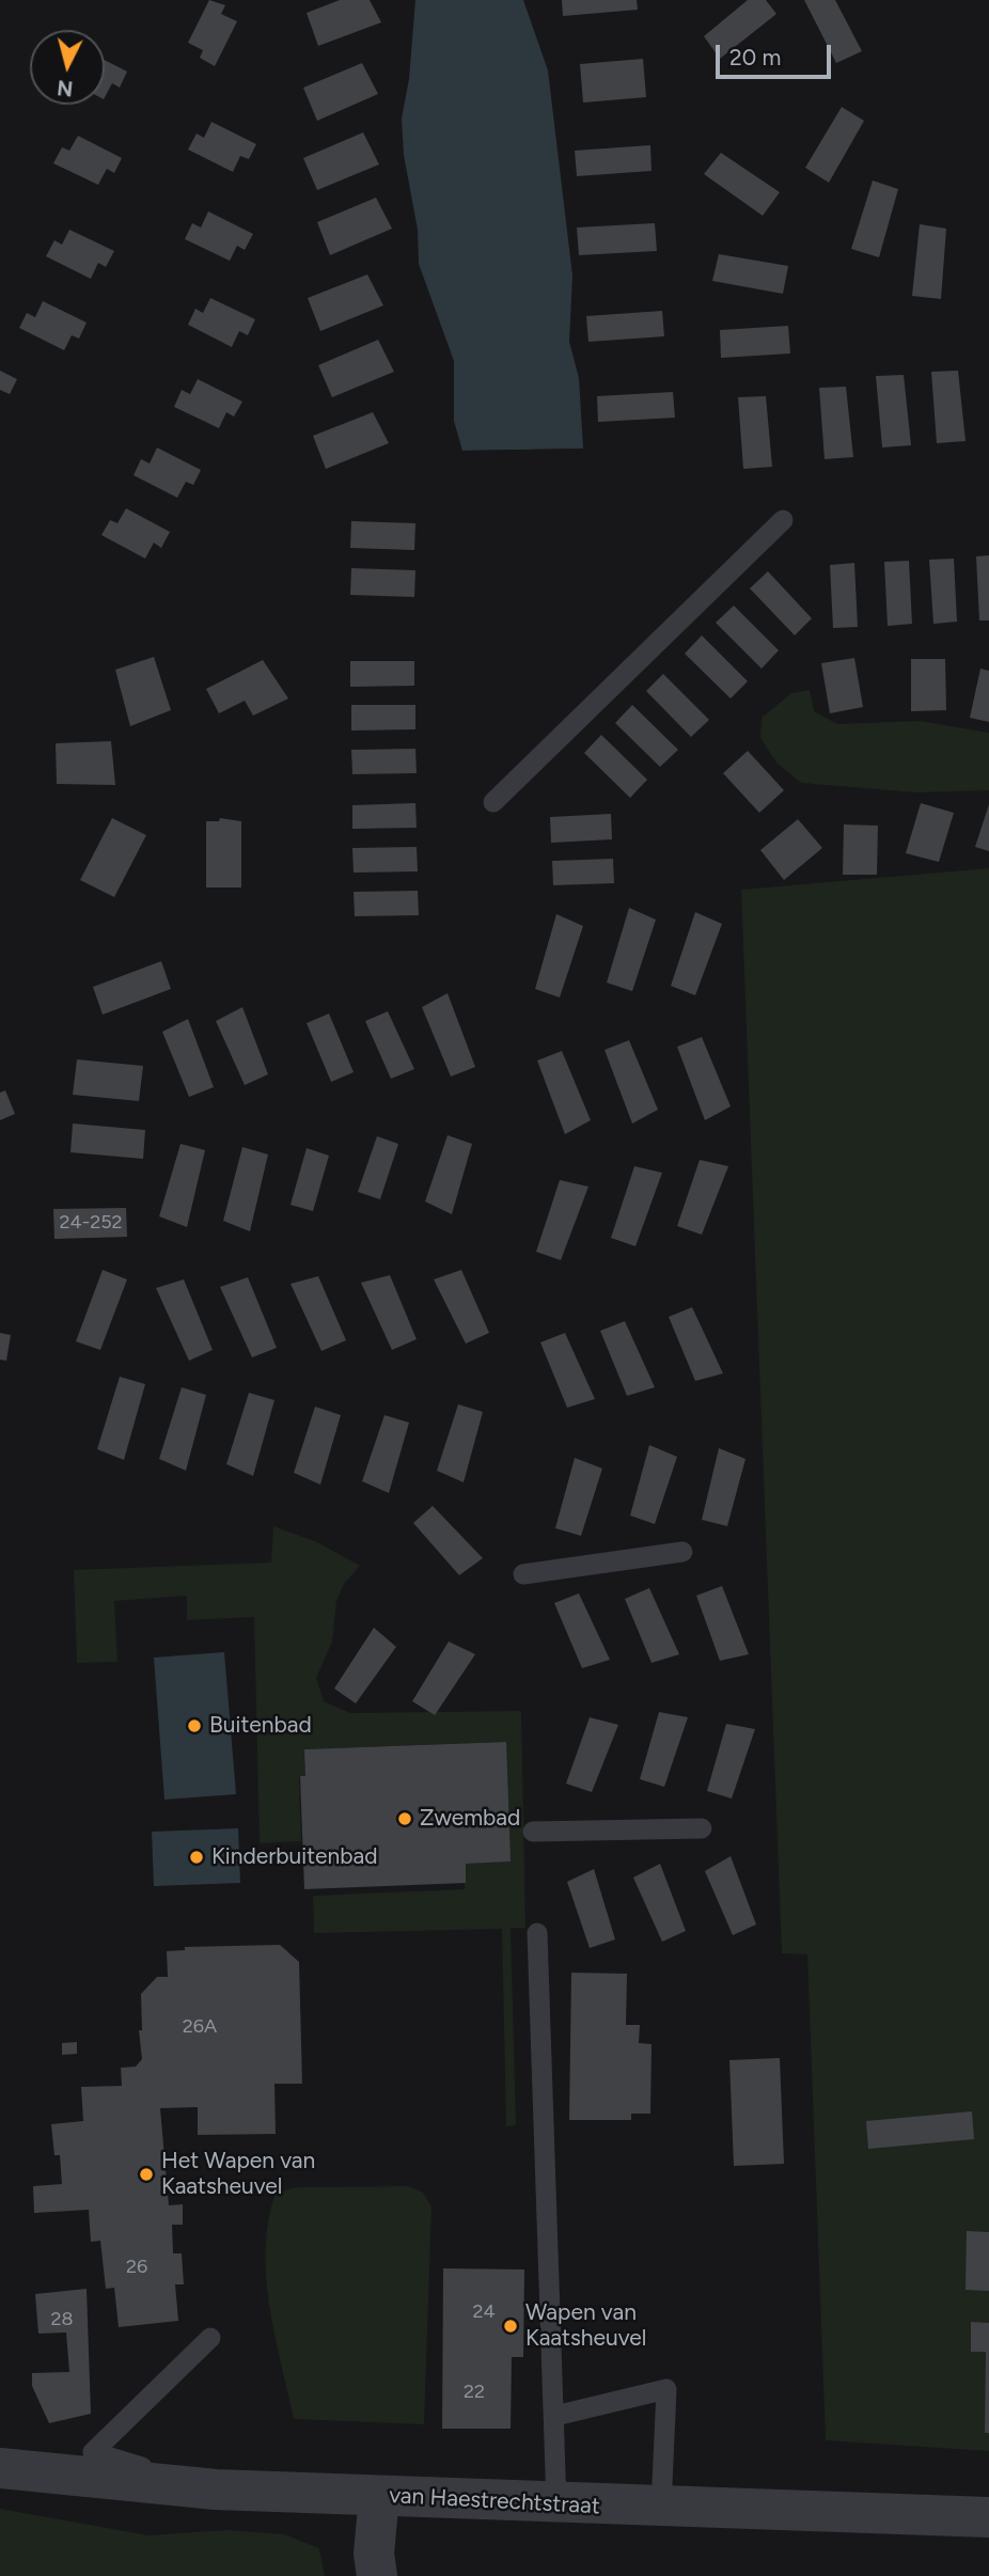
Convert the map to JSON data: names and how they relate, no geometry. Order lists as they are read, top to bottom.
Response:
{
  "streets": {
    "street": ["van Haestrechtstraat"]
  },
  "places": [
    "Buitenbad",
    "Zwembad",
    "Kinderbuitenbad",
    "Het Wapen van Kaatsheuvel",
    "Wapen van Kaatsheuvel"
  ],
  "house_numbers": [
    "24-252",
    "26A",
    "26",
    "24",
    "28",
    "22"
  ],
  "scale_bar": "20 m",
  "north": "bottom"
}
